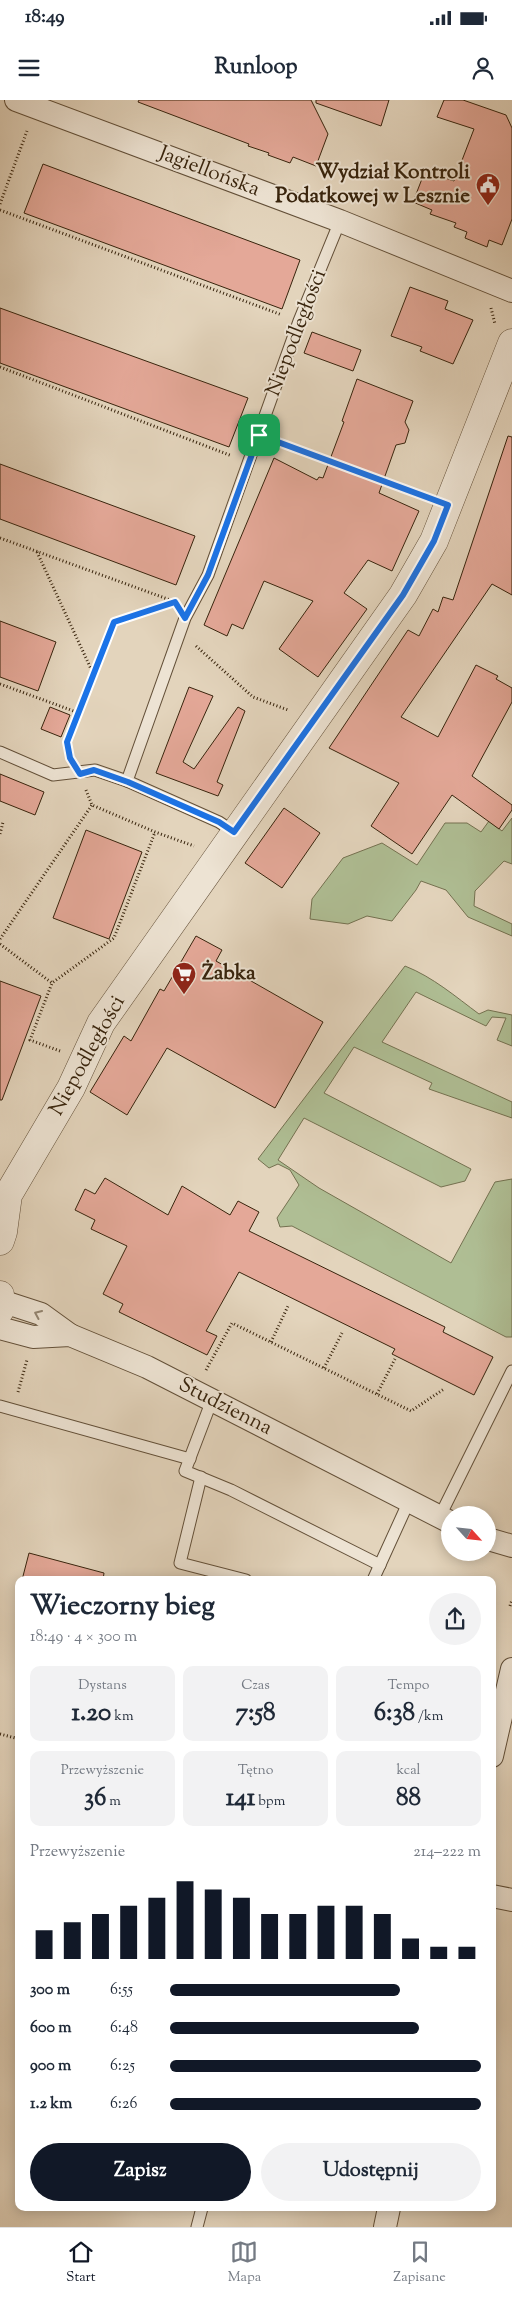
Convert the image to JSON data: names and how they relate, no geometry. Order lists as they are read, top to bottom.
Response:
{
  "streets": {
    "street": ["Jagiellońska", "Niepodległości", "Studzienna"]
  },
  "crossings": [
    ["Jagiellońska", "Niepodległości"]
  ],
  "places": {
    "public building": ["Wydział Kontroli Podatkowej w Lesznie"],
    "supermarket": ["Żabka"]
  },
  "north": "bottom right",
  "page": {
    "status": "18:49",
    "header": "Runloop",
    "heading": ["Wieczorny bieg", "18:49 · 4 × 300 m"],
    "stats": [
      ["Dystans", "1.20 km"],
      ["Czas", "7:58"],
      ["Tempo", "6:38 /km"],
      ["Przewyższenie", "36 m"],
      ["Tętno", "141 bpm"],
      ["kcal", "88"]
    ],
    "chart": ["Przewyższenie", "214–222 m"],
    "list": [
      {
        "name": "300 m",
        "note": "6:55"
      },
      {
        "name": "600 m",
        "note": "6:48"
      },
      {
        "name": "900 m",
        "note": "6:25"
      },
      {
        "name": "1.2 km",
        "note": "6:26"
      }
    ],
    "buttons": ["Zapisz", "Udostępnij"],
    "tabs": ["Start", "Mapa", "Zapisane"]
  }
}
